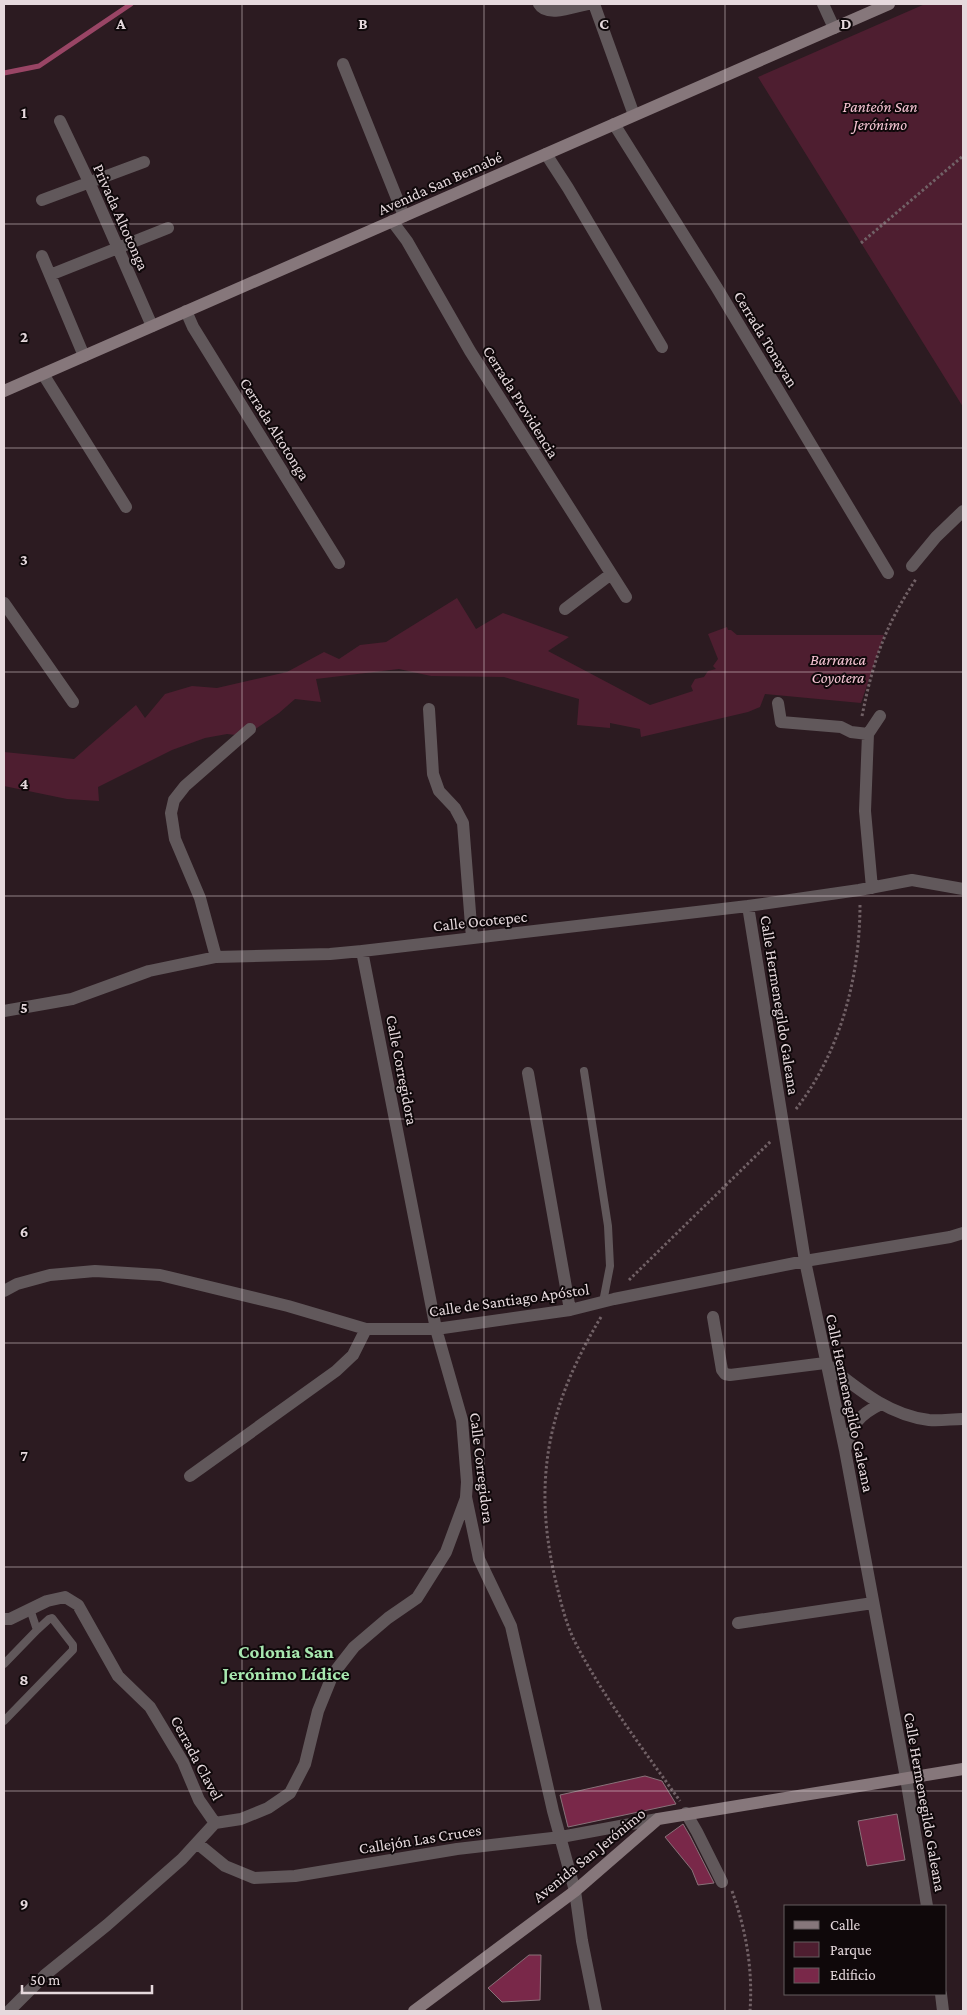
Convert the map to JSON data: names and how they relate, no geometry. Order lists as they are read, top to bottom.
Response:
{
  "streets": {
    "main road": ["Avenida San Bernabé", "Avenida San Jerónimo"],
    "street": [
      "Privada Altotonga",
      "Cerrada Tonayan",
      "Cerrada Providencia",
      "Cerrada Altotonga",
      "Calle Ocotepec",
      "Calle Hermenegildo Galeana",
      "Calle Corregidora",
      "Calle de Santiago Apóstol",
      "Cerrada Clavel",
      "Callejón Las Cruces"
    ]
  },
  "crossings": [
    ["Avenida San Bernabé", "Privada Altotonga"],
    ["Avenida San Bernabé", "Cerrada Tonayan"],
    ["Avenida San Bernabé", "Cerrada Providencia"],
    ["Avenida San Bernabé", "Cerrada Altotonga"],
    ["Calle Ocotepec", "Calle Hermenegildo Galeana"],
    ["Calle Ocotepec", "Calle Corregidora"],
    ["Calle Hermenegildo Galeana", "Calle de Santiago Apóstol"],
    ["Calle Hermenegildo Galeana", "Avenida San Jerónimo"],
    ["Calle Corregidora", "Calle de Santiago Apóstol"],
    ["Calle Corregidora", "Callejón Las Cruces"],
    ["Calle Corregidora", "Avenida San Jerónimo"],
    ["Callejón Las Cruces", "Avenida San Jerónimo"]
  ],
  "districts": ["Colonia San Jerónimo Lídice"],
  "parks": ["Panteón San Jerónimo", "Barranca Coyotera"],
  "legend": ["Calle", "Parque", "Edificio"],
  "scale_bar": "50 m",
  "grid": {
    "columns": [
      "A",
      "B",
      "C",
      "D"
    ],
    "rows": [
      "1",
      "2",
      "3",
      "4",
      "5",
      "6",
      "7",
      "8",
      "9"
    ]
  }
}
